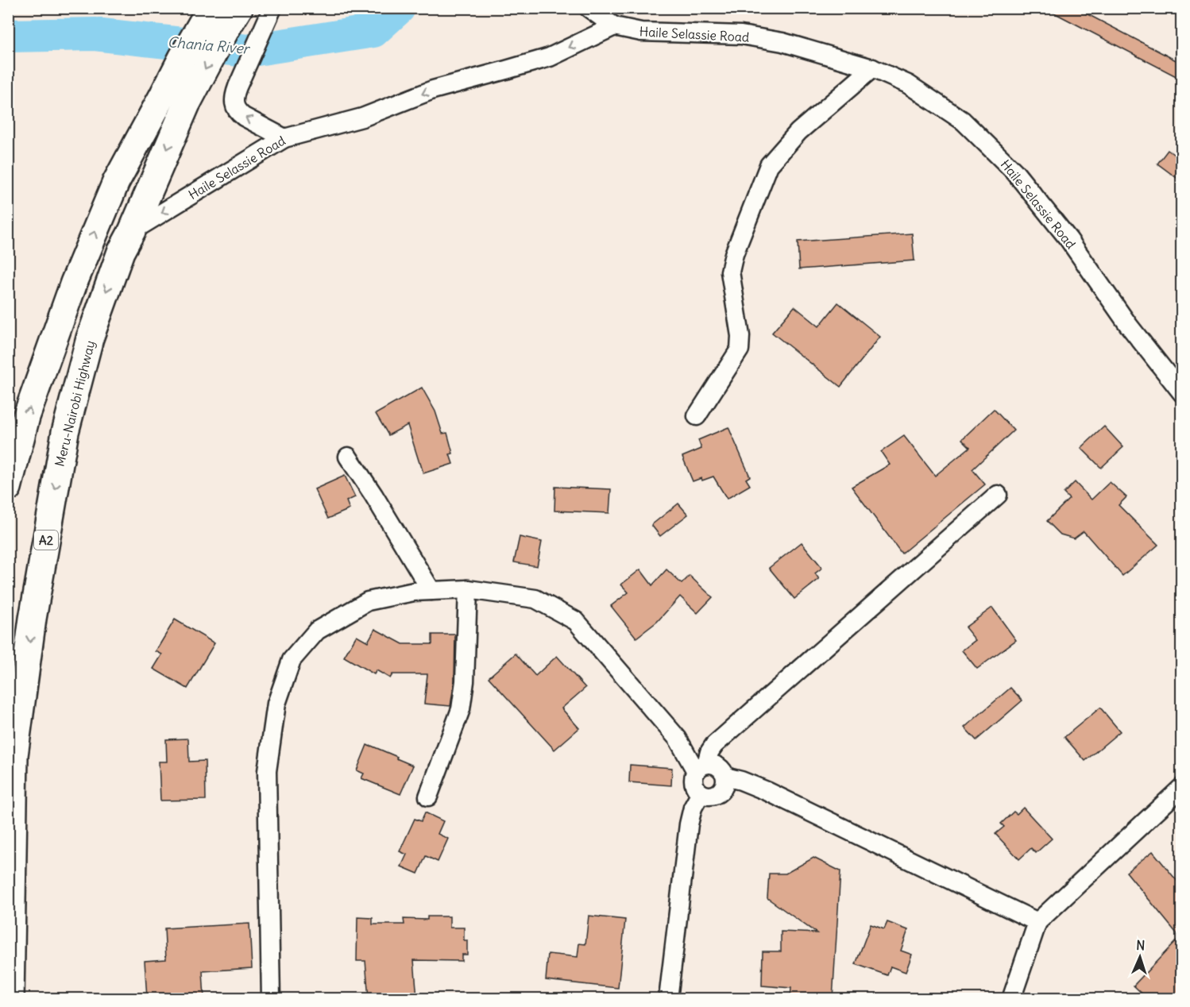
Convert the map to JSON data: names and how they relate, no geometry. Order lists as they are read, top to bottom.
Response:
{
  "streets": {
    "highway": ["Meru-Nairobi Highway", "A2"],
    "street": ["Haile Selassie Road"]
  },
  "crossings": [
    ["Haile Selassie Road", "Meru-Nairobi Highway"]
  ],
  "one_way": ["Haile Selassie Road"],
  "water": ["Chania River"],
  "north": "top"
}
